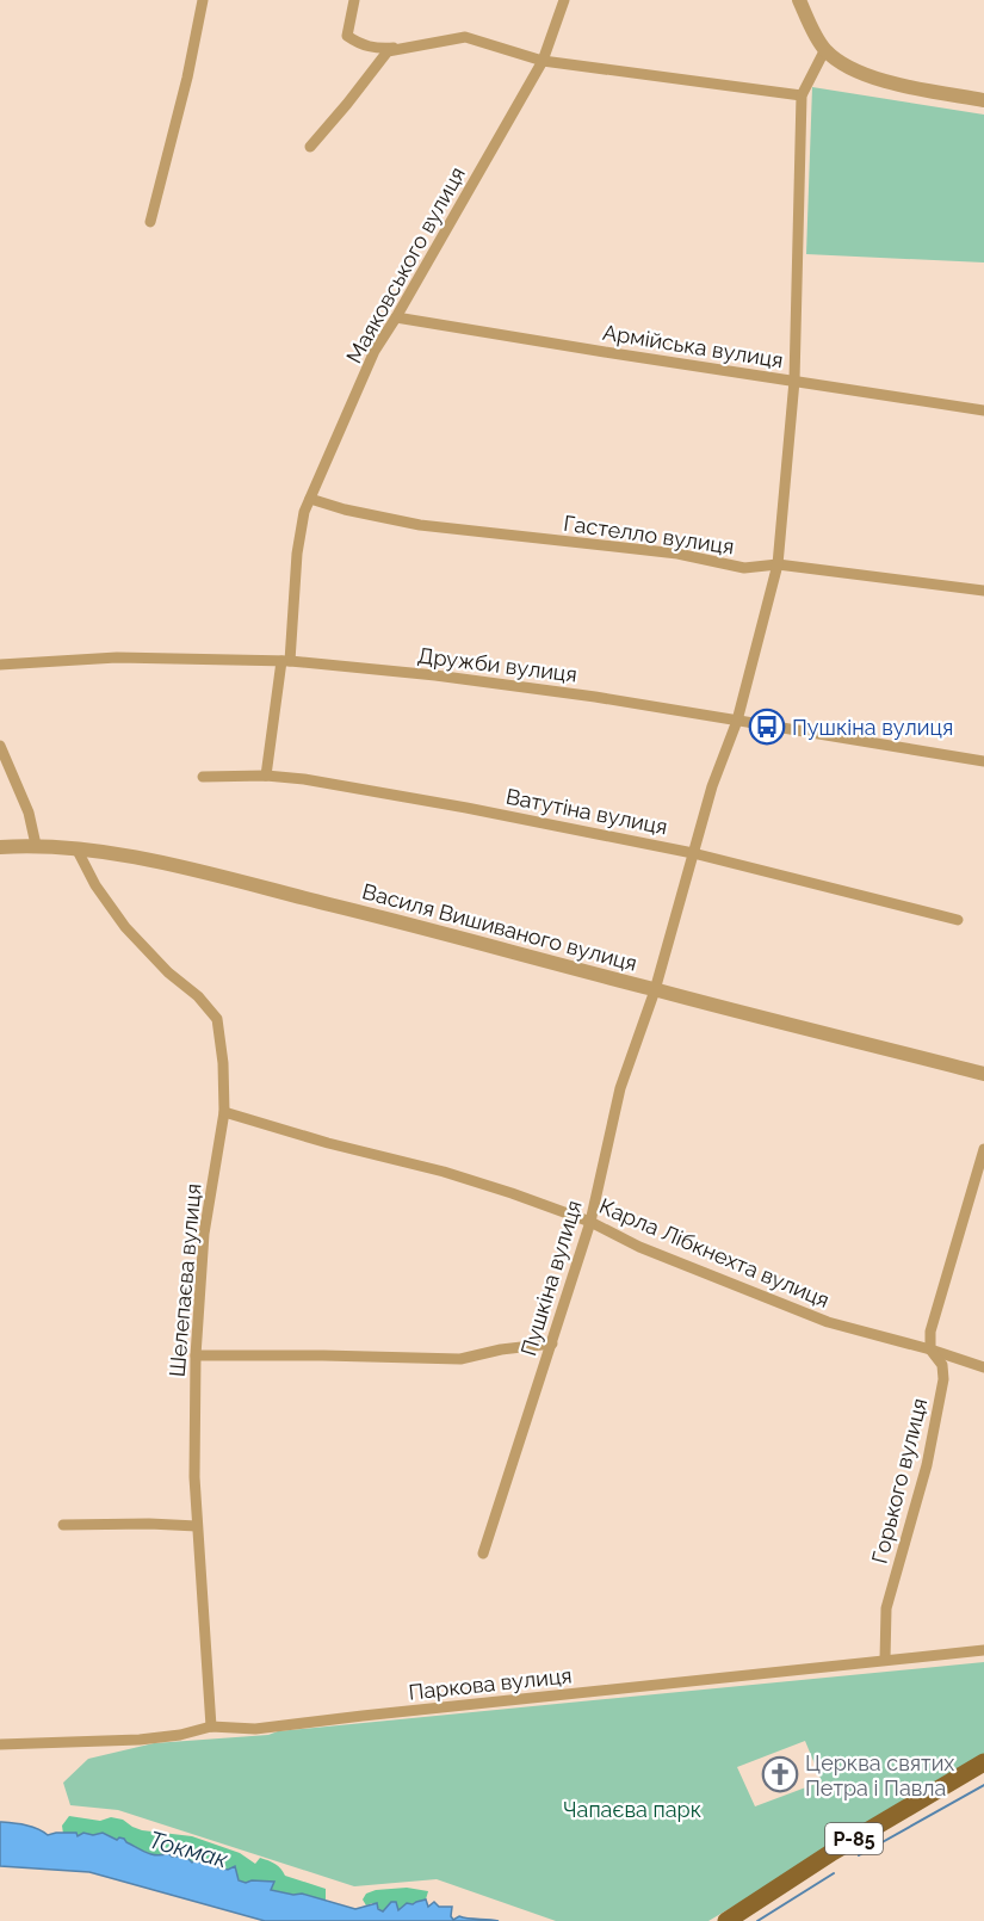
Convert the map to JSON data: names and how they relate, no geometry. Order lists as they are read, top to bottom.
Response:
{
  "streets": {
    "main road": ["Р-85"],
    "street": [
      "Маяковського вулиця",
      "Армійська вулиця",
      "Гастелло вулиця",
      "Дружби вулиця",
      "Ватутіна вулиця",
      "Василя Вишиваного вулиця",
      "Карла Лібкнехта вулиця",
      "Пушкіна вулиця",
      "Шелепаєва вулиця",
      "Горького вулиця",
      "Паркова вулиця"
    ]
  },
  "crossings": [
    ["Маяковського вулиця", "Армійська вулиця"],
    ["Маяковського вулиця", "Гастелло вулиця"],
    ["Маяковського вулиця", "Дружби вулиця"],
    ["Маяковського вулиця", "Ватутіна вулиця"],
    ["Армійська вулиця", "Пушкіна вулиця"],
    ["Гастелло вулиця", "Пушкіна вулиця"],
    ["Дружби вулиця", "Пушкіна вулиця"],
    ["Ватутіна вулиця", "Пушкіна вулиця"],
    ["Василя Вишиваного вулиця", "Пушкіна вулиця"],
    ["Василя Вишиваного вулиця", "Шелепаєва вулиця"],
    ["Карла Лібкнехта вулиця", "Пушкіна вулиця"],
    ["Карла Лібкнехта вулиця", "Шелепаєва вулиця"],
    ["Карла Лібкнехта вулиця", "Горького вулиця"],
    ["Шелепаєва вулиця", "Паркова вулиця"],
    ["Горького вулиця", "Паркова вулиця"]
  ],
  "water": ["Токмак"],
  "parks": ["Чапаєва парк"],
  "places": {
    "bus stop": ["Пушкіна вулиця"],
    "church": ["Церква святих Петра і Павла"]
  }
}
